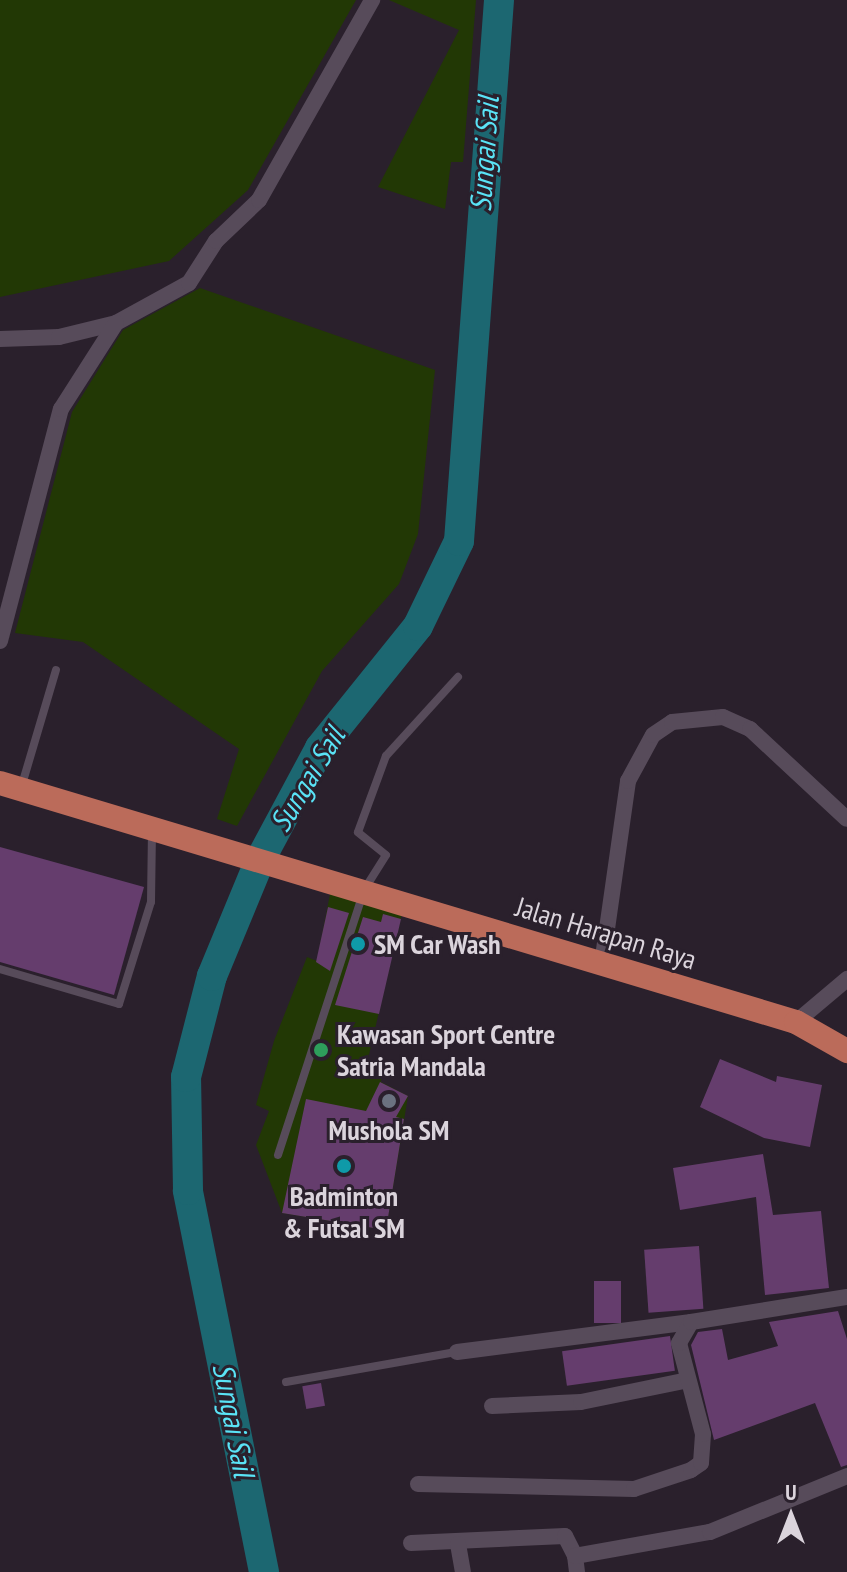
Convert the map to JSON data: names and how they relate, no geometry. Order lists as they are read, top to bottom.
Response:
{
  "streets": {
    "main road": ["Jalan Harapan Raya"]
  },
  "water": ["Sungai Sail"],
  "places": [
    "SM Car Wash",
    "Kawasan Sport Centre Satria Mandala",
    "Mushola SM",
    "Badminton & Futsal SM"
  ],
  "north": "top"
}
